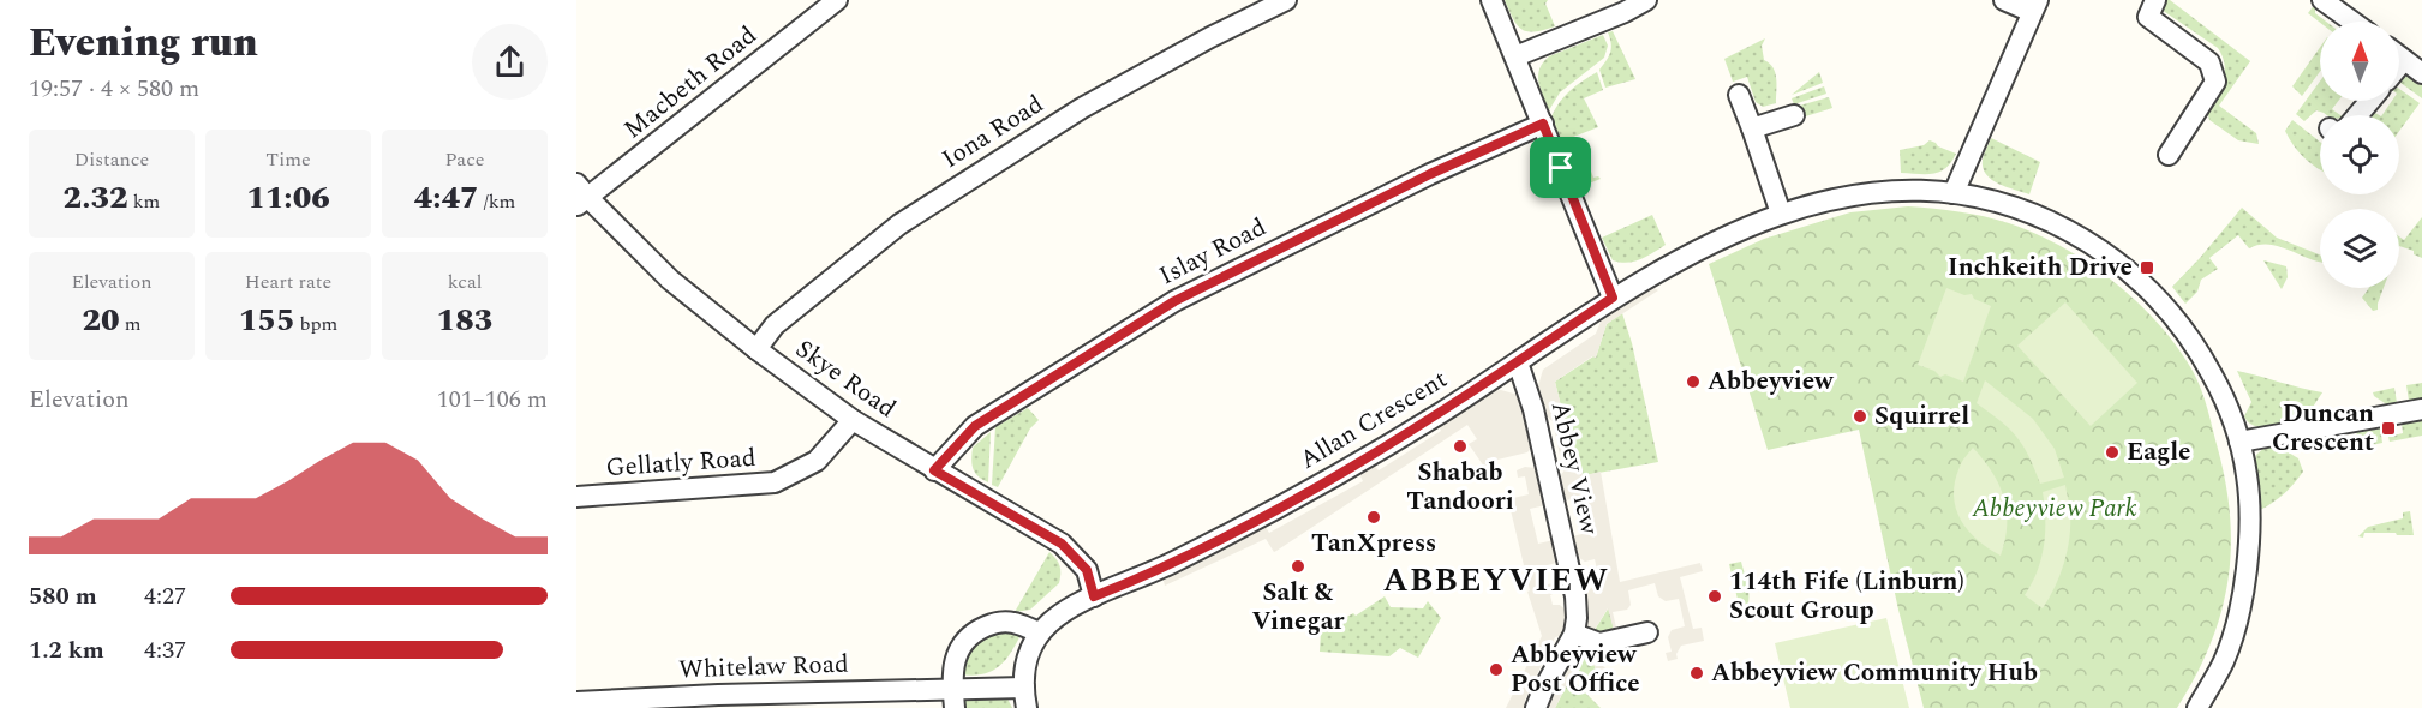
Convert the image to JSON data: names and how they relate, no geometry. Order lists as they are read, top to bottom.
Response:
{
  "streets": {
    "street": [
      "Macbeth Road",
      "Iona Road",
      "Islay Road",
      "Skye Road",
      "Allan Crescent",
      "Gellatly Road",
      "Abbey View",
      "Whitelaw Road"
    ]
  },
  "crossings": [
    ["Macbeth Road", "Skye Road"],
    ["Iona Road", "Skye Road"],
    ["Islay Road", "Skye Road"],
    ["Skye Road", "Allan Crescent"],
    ["Skye Road", "Gellatly Road"],
    ["Allan Crescent", "Abbey View"],
    ["Allan Crescent", "Whitelaw Road"]
  ],
  "districts": ["ABBEYVIEW"],
  "parks": ["Abbeyview Park"],
  "places": {
    "transit": ["Inchkeith Drive", "Duncan Crescent"],
    "other": [
      "Abbeyview",
      "Squirrel",
      "Shabab Tandoori",
      "Eagle",
      "TanXpress",
      "Salt & Vinegar",
      "114th Fife (Linburn) Scout Group",
      "Abbeyview Post Office",
      "Abbeyview Community Hub"
    ]
  },
  "north": "top",
  "page": {
    "heading": ["Evening run", "19:57 · 4 × 580 m"],
    "stats": [
      ["Distance", "2.32 km"],
      ["Time", "11:06"],
      ["Pace", "4:47 /km"],
      ["Elevation", "20 m"],
      ["Heart rate", "155 bpm"],
      ["kcal", "183"]
    ],
    "chart": ["Elevation", "101–106 m"],
    "list": [
      {
        "name": "580 m",
        "note": "4:27"
      },
      {
        "name": "1.2 km",
        "note": "4:37"
      }
    ]
  }
}
